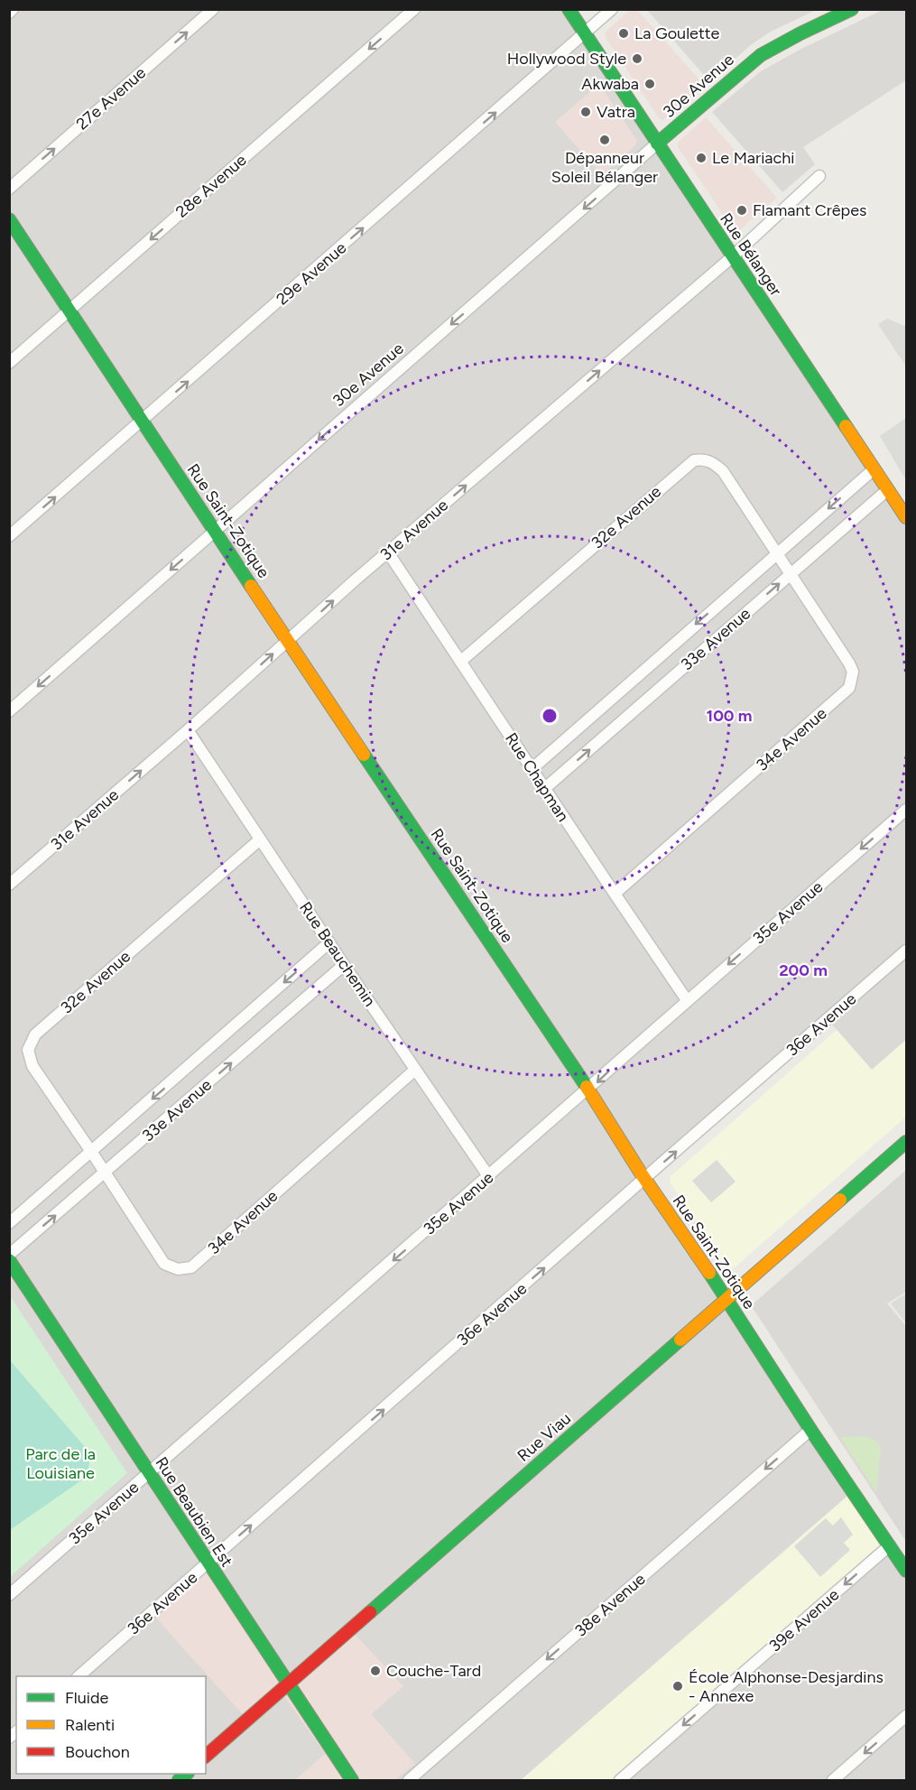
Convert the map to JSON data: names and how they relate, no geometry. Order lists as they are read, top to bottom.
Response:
{
  "streets": {
    "street": [
      "30e Avenue",
      "27e Avenue",
      "28e Avenue",
      "Rue Bélanger",
      "29e Avenue",
      "32e Avenue",
      "Rue Saint-Zotique",
      "31e Avenue",
      "33e Avenue",
      "34e Avenue",
      "Rue Chapman",
      "35e Avenue",
      "Rue Beauchemin",
      "36e Avenue",
      "Rue Viau",
      "Rue Beaubien Est",
      "38e Avenue",
      "39e Avenue"
    ]
  },
  "crossings": [
    ["30e Avenue", "Rue Bélanger"],
    ["30e Avenue", "Rue Saint-Zotique"],
    ["28e Avenue", "Rue Saint-Zotique"],
    ["Rue Bélanger", "29e Avenue"],
    ["Rue Bélanger", "31e Avenue"],
    ["Rue Bélanger", "33e Avenue"],
    ["29e Avenue", "Rue Saint-Zotique"],
    ["32e Avenue", "33e Avenue"],
    ["32e Avenue", "34e Avenue"],
    ["32e Avenue", "Rue Chapman"],
    ["32e Avenue", "Rue Beauchemin"],
    ["Rue Saint-Zotique", "31e Avenue"],
    ["Rue Saint-Zotique", "35e Avenue"],
    ["Rue Saint-Zotique", "36e Avenue"],
    ["Rue Saint-Zotique", "Rue Viau"],
    ["Rue Saint-Zotique", "38e Avenue"],
    ["Rue Saint-Zotique", "39e Avenue"],
    ["31e Avenue", "Rue Chapman"],
    ["31e Avenue", "Rue Beauchemin"],
    ["33e Avenue", "34e Avenue"],
    ["33e Avenue", "Rue Chapman"],
    ["33e Avenue", "Rue Beauchemin"],
    ["34e Avenue", "Rue Chapman"],
    ["34e Avenue", "Rue Beauchemin"],
    ["Rue Chapman", "35e Avenue"],
    ["35e Avenue", "Rue Beauchemin"],
    ["35e Avenue", "Rue Beaubien Est"],
    ["36e Avenue", "Rue Beaubien Est"],
    ["Rue Viau", "Rue Beaubien Est"]
  ],
  "one_way": [
    "30e Avenue",
    "27e Avenue",
    "28e Avenue",
    "29e Avenue",
    "31e Avenue",
    "35e Avenue",
    "36e Avenue",
    "38e Avenue",
    "39e Avenue"
  ],
  "parks": ["Parc de la Louisiane"],
  "places": [
    "La Goulette",
    "Hollywood Style",
    "Akwaba",
    "Vatra",
    "Dépanneur Soleil Bélanger",
    "Le Mariachi",
    "Flamant Crêpes",
    "Couche-Tard",
    "École Alphonse-Desjardins - Annexe"
  ],
  "legend": ["Fluide", "Ralenti", "Bouchon"],
  "rings": ["100 m", "200 m"]
}
